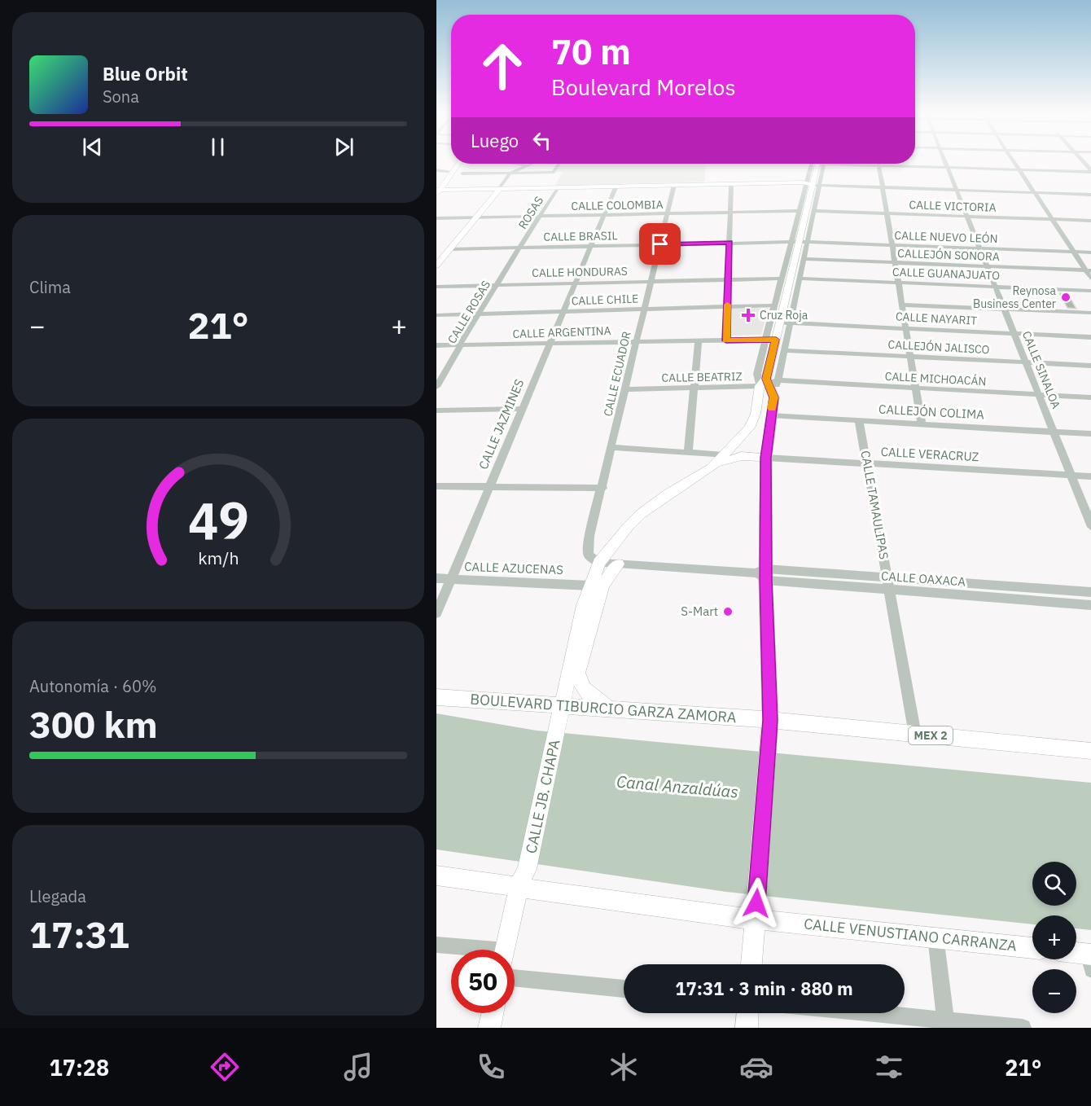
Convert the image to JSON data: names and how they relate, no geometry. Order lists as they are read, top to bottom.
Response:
{
  "streets": {
    "main road": [
      "BOULEVARD TIBURCIO GARZA ZAMORA",
      "MEX 2",
      "CALLE JB. CHAPA",
      "CALLE VENUSTIANO CARRANZA"
    ],
    "street": [
      "CALLE COLOMBIA",
      "CALLE VICTORIA",
      "ROSAS",
      "CALLE BRASIL",
      "CALLE NUEVO LEÓN",
      "CALLEJÓN SONORA",
      "CALLE HONDURAS",
      "CALLE GUANAJUATO",
      "CALLE CHILE",
      "CALLE ROSAS",
      "CALLE NAYARIT",
      "CALLE ARGENTINA",
      "CALLEJÓN JALISCO",
      "CALLE SINALOA",
      "CALLE ECUADOR",
      "CALLE BEATRIZ",
      "CALLE MICHOACÁN",
      "CALLEJÓN COLIMA",
      "CALLE JAZMINES",
      "CALLE VERACRUZ",
      "CALLE TAMAULIPAS",
      "CALLE AZUCENAS",
      "CALLE OAXACA"
    ]
  },
  "crossings": [
    ["CALLE COLOMBIA", "ROSAS"],
    ["CALLE COLOMBIA", "CALLE ECUADOR"],
    ["CALLE COLOMBIA", "CALLE JAZMINES"],
    ["CALLE VICTORIA", "CALLE SINALOA"],
    ["ROSAS", "CALLE BRASIL"],
    ["ROSAS", "CALLE ROSAS"],
    ["CALLE BRASIL", "CALLE NUEVO LEÓN"],
    ["CALLE BRASIL", "CALLE ROSAS"],
    ["CALLE BRASIL", "CALLE ECUADOR"],
    ["CALLE BRASIL", "CALLE JAZMINES"],
    ["CALLE NUEVO LEÓN", "CALLE SINALOA"],
    ["CALLEJÓN SONORA", "CALLE SINALOA"],
    ["CALLE HONDURAS", "CALLE ROSAS"],
    ["CALLE HONDURAS", "CALLE ECUADOR"],
    ["CALLE HONDURAS", "CALLE JAZMINES"],
    ["CALLE GUANAJUATO", "CALLE SINALOA"],
    ["CALLE CHILE", "CALLE ROSAS"],
    ["CALLE CHILE", "CALLE ECUADOR"],
    ["CALLE CHILE", "CALLE JAZMINES"],
    ["CALLE ROSAS", "CALLE ARGENTINA"],
    ["CALLE NAYARIT", "CALLE SINALOA"],
    ["CALLE ARGENTINA", "CALLE ECUADOR"],
    ["CALLE ARGENTINA", "CALLE JAZMINES"],
    ["CALLEJÓN JALISCO", "CALLE SINALOA"],
    ["CALLE SINALOA", "CALLE MICHOACÁN"],
    ["CALLE SINALOA", "CALLEJÓN COLIMA"],
    ["CALLE SINALOA", "CALLE VERACRUZ"],
    ["CALLE ECUADOR", "CALLE BEATRIZ"],
    ["CALLE ECUADOR", "CALLE OAXACA"],
    ["CALLE ECUADOR", "CALLE JB. CHAPA"],
    ["CALLE BEATRIZ", "CALLE MICHOACÁN"],
    ["CALLEJÓN COLIMA", "CALLE TAMAULIPAS"],
    ["CALLE JAZMINES", "CALLE AZUCENAS"],
    ["CALLE VERACRUZ", "CALLE TAMAULIPAS"],
    ["CALLE TAMAULIPAS", "CALLE OAXACA"],
    ["CALLE TAMAULIPAS", "MEX 2"],
    ["CALLE AZUCENAS", "CALLE JB. CHAPA"],
    ["CALLE OAXACA", "CALLE JB. CHAPA"],
    ["BOULEVARD TIBURCIO GARZA ZAMORA", "MEX 2"],
    ["BOULEVARD TIBURCIO GARZA ZAMORA", "CALLE JB. CHAPA"],
    ["CALLE JB. CHAPA", "CALLE VENUSTIANO CARRANZA"]
  ],
  "water": ["Canal Anzaldúas"],
  "places": {
    "other": ["Reynosa Business Center", "S-Mart"],
    "health": ["Cruz Roja"]
  },
  "page": {
    "turn": ["70 m", "Boulevard Morelos"],
    "song": ["Blue Orbit", "Sona"],
    "then": "Luego",
    "tile": [
      "Clima",
      ["Autonomía · 60%", "300 km"],
      ["Llegada", "17:31"]
    ],
    "heat": ["−", "21°", "+"],
    "map_buttons": ["+", "−"],
    "limit": "50",
    "trip": "17:31 · 3 min · 880 m",
    "tabs": ["17:28", "21°"],
    "gauge": ["49", "km/h"]
  }
}
